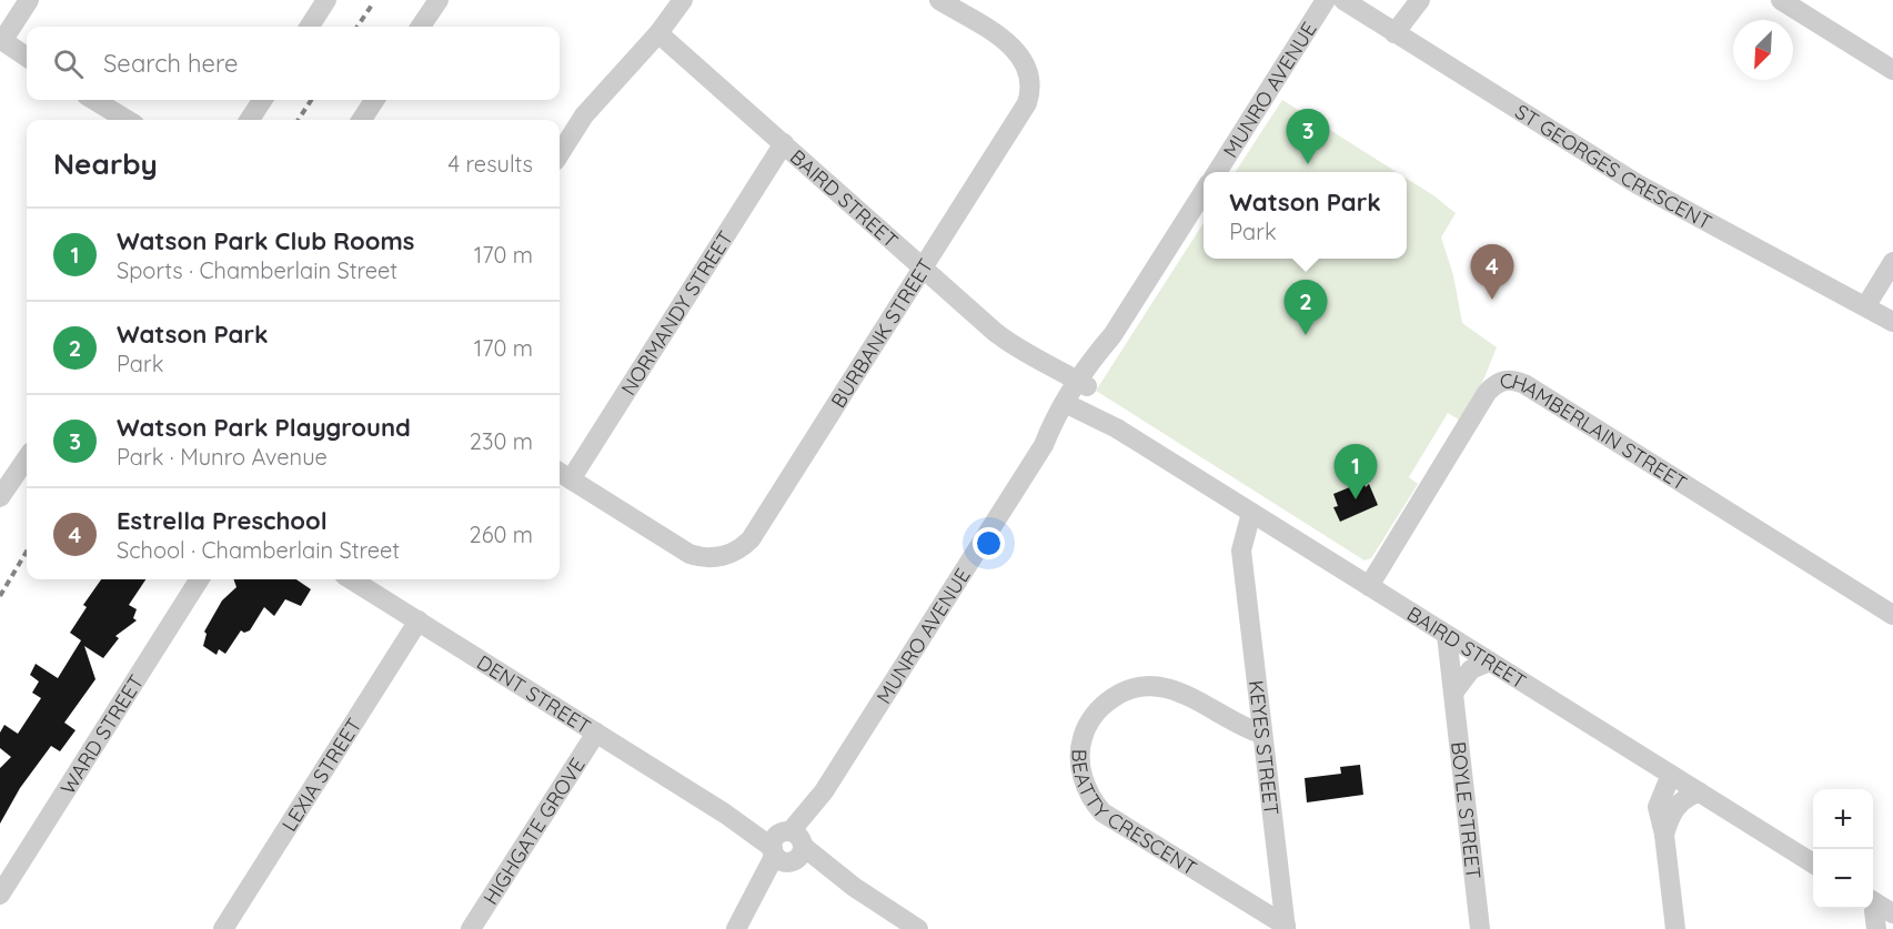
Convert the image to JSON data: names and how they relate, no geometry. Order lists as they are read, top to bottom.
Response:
{
  "streets": {
    "street": [
      "MUNRO AVENUE",
      "ST GEORGES CRESCENT",
      "BAIRD STREET",
      "NORMANDY STREET",
      "BURBANK STREET",
      "CHAMBERLAIN STREET",
      "DENT STREET",
      "WARD STREET",
      "KEYES STREET",
      "LEXIA STREET",
      "BEATTY CRESCENT",
      "BOYLE STREET",
      "HIGHGATE GROVE"
    ]
  },
  "crossings": [
    ["MUNRO AVENUE", "BAIRD STREET"],
    ["MUNRO AVENUE", "DENT STREET"],
    ["BAIRD STREET", "NORMANDY STREET"],
    ["BAIRD STREET", "BURBANK STREET"],
    ["BAIRD STREET", "CHAMBERLAIN STREET"],
    ["BAIRD STREET", "KEYES STREET"],
    ["BAIRD STREET", "BOYLE STREET"],
    ["NORMANDY STREET", "BURBANK STREET"],
    ["DENT STREET", "LEXIA STREET"],
    ["DENT STREET", "HIGHGATE GROVE"],
    ["KEYES STREET", "BEATTY CRESCENT"]
  ],
  "north": "bottom left",
  "page": {
    "search": "Search here",
    "pins": [
      "3",
      "4",
      "2",
      "1"
    ],
    "heading": ["Nearby", "4 results"],
    "popup": ["Watson Park", "Park"],
    "list": [
      {
        "mark": "1",
        "name": "Watson Park Club Rooms",
        "note": "Sports · Chamberlain Street",
        "value": "170 m"
      },
      {
        "mark": "2",
        "name": "Watson Park",
        "note": "Park",
        "value": "170 m"
      },
      {
        "mark": "3",
        "name": "Watson Park Playground",
        "note": "Park · Munro Avenue",
        "value": "230 m"
      },
      {
        "mark": "4",
        "name": "Estrella Preschool",
        "note": "School · Chamberlain Street",
        "value": "260 m"
      }
    ],
    "map_buttons": ["+", "−"]
  }
}
